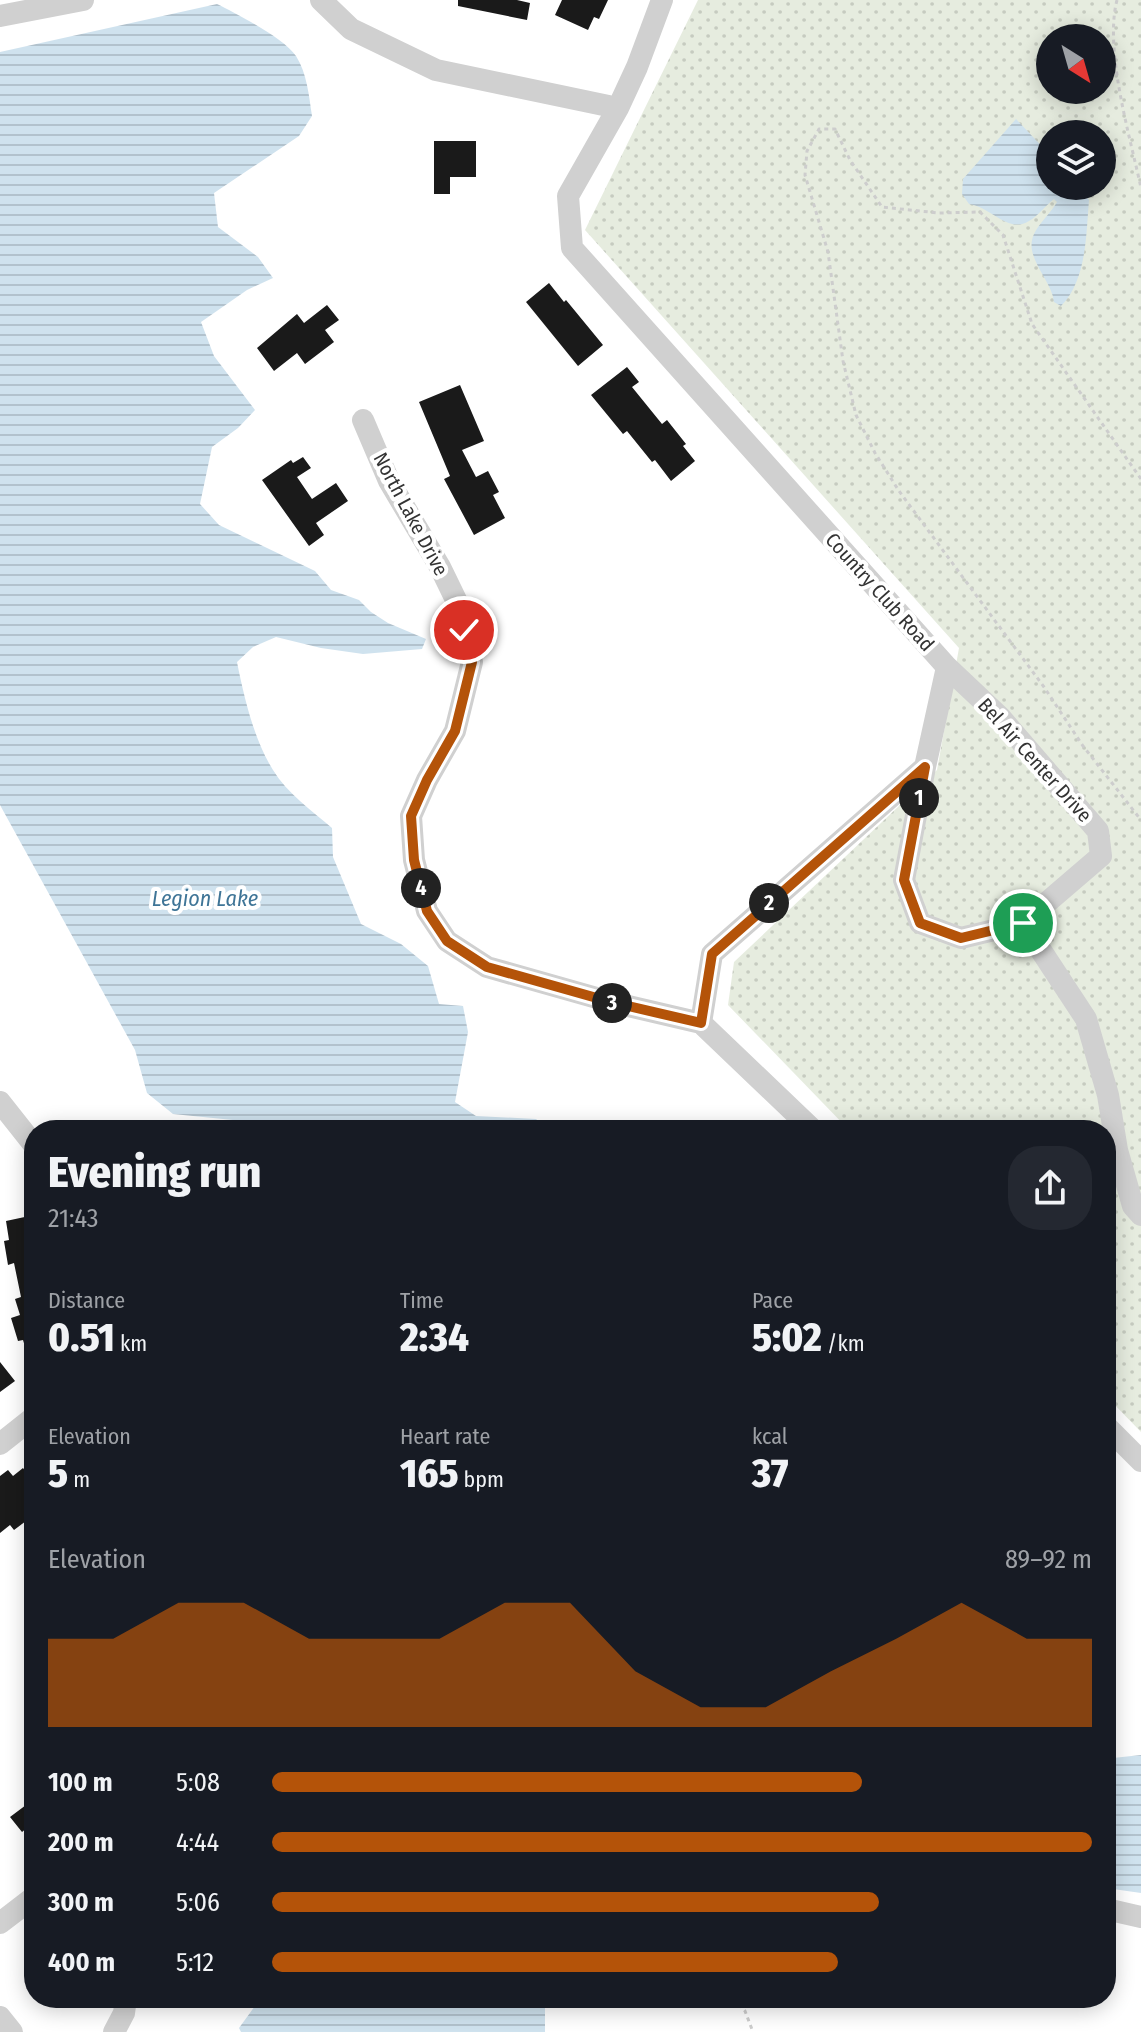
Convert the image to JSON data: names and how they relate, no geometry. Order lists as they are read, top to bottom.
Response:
{
  "streets": {
    "street": ["North Lake Drive", "Country Club Road", "Bel Air Center Drive"]
  },
  "crossings": [
    ["Country Club Road", "Bel Air Center Drive"]
  ],
  "water": ["Legion Lake"],
  "north": "bottom right",
  "page": {
    "pins": [
      "1",
      "4",
      "2",
      "3"
    ],
    "heading": ["Evening run", "21:43"],
    "stats": [
      ["Distance", "0.51 km"],
      ["Time", "2:34"],
      ["Pace", "5:02 /km"],
      ["Elevation", "5 m"],
      ["Heart rate", "165 bpm"],
      ["kcal", "37"]
    ],
    "chart": ["Elevation", "89–92 m"],
    "list": [
      {
        "name": "100 m",
        "note": "5:08"
      },
      {
        "name": "200 m",
        "note": "4:44"
      },
      {
        "name": "300 m",
        "note": "5:06"
      },
      {
        "name": "400 m",
        "note": "5:12"
      }
    ]
  }
}
